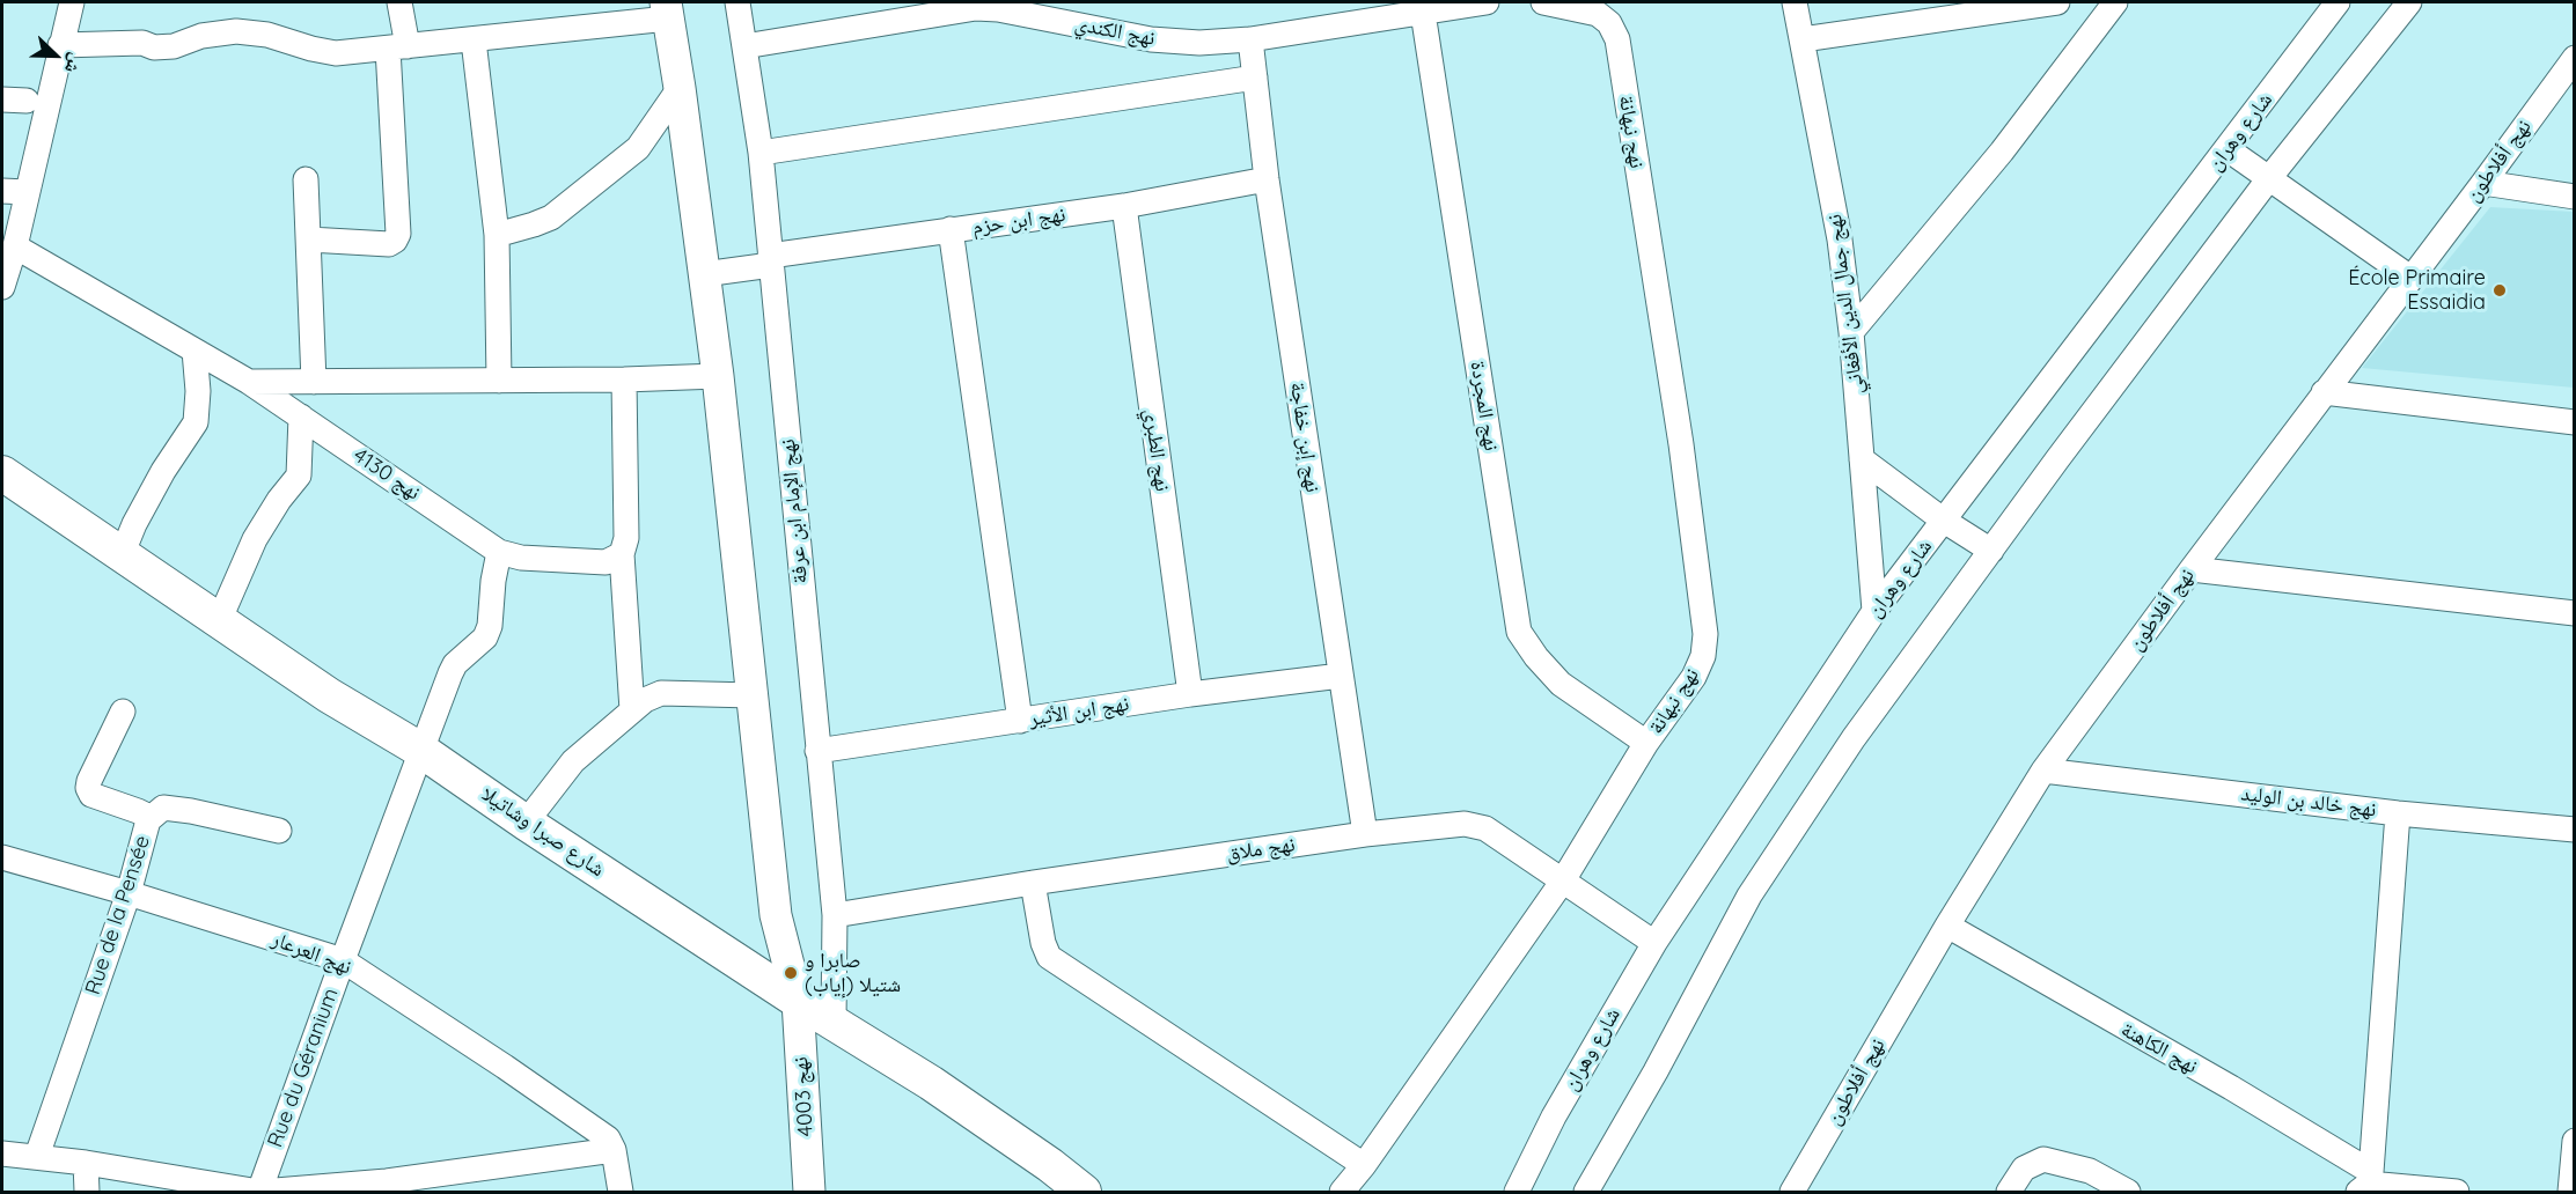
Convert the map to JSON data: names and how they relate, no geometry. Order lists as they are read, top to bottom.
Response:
{
  "streets": {
    "main road": ["شارع صبرا وشاتيلا"],
    "street": [
      "نهج الكندي",
      "نهج نبهانة",
      "شارع وهران",
      "نهج أفلاطون",
      "نهج ابن حزم",
      "نهج جمال الدين الأفغاني",
      "نهج المجردة",
      "نهج إبن خفاجة",
      "نهج الطبري",
      "نهج 4130",
      "نهج الإمام ابن عرفة",
      "نهج ابن الأثير",
      "نهج خالد بن الوليد",
      "نهج ملاق",
      "Rue de la Pensée",
      "نهج العرعار",
      "نهج الكاهنة",
      "Rue du Géranium",
      "نهج 4003"
    ]
  },
  "crossings": [
    ["نهج الكندي", "نهج المجردة"],
    ["نهج الكندي", "نهج إبن خفاجة"],
    ["نهج الكندي", "نهج الإمام ابن عرفة"],
    ["نهج نبهانة", "نهج المجردة"],
    ["نهج نبهانة", "نهج ملاق"],
    ["شارع وهران", "نهج جمال الدين الأفغاني"],
    ["شارع وهران", "نهج ملاق"],
    ["نهج أفلاطون", "نهج خالد بن الوليد"],
    ["نهج أفلاطون", "نهج الكاهنة"],
    ["نهج ابن حزم", "نهج إبن خفاجة"],
    ["نهج ابن حزم", "نهج الطبري"],
    ["نهج ابن حزم", "نهج الإمام ابن عرفة"],
    ["نهج ابن حزم", "نهج 4003"],
    ["نهج إبن خفاجة", "نهج ابن الأثير"],
    ["نهج إبن خفاجة", "نهج ملاق"],
    ["نهج الطبري", "نهج ابن الأثير"],
    ["نهج 4130", "Rue du Géranium"],
    ["نهج الإمام ابن عرفة", "نهج ابن الأثير"],
    ["نهج الإمام ابن عرفة", "شارع صبرا وشاتيلا"],
    ["نهج الإمام ابن عرفة", "نهج ملاق"],
    ["شارع صبرا وشاتيلا", "Rue du Géranium"],
    ["شارع صبرا وشاتيلا", "نهج 4003"],
    ["Rue de la Pensée", "نهج العرعار"],
    ["نهج العرعار", "Rue du Géranium"]
  ],
  "places": ["École Primaire Essaidia", "صابرا و شتيلا (إياب)"],
  "north": "bottom right"
}
